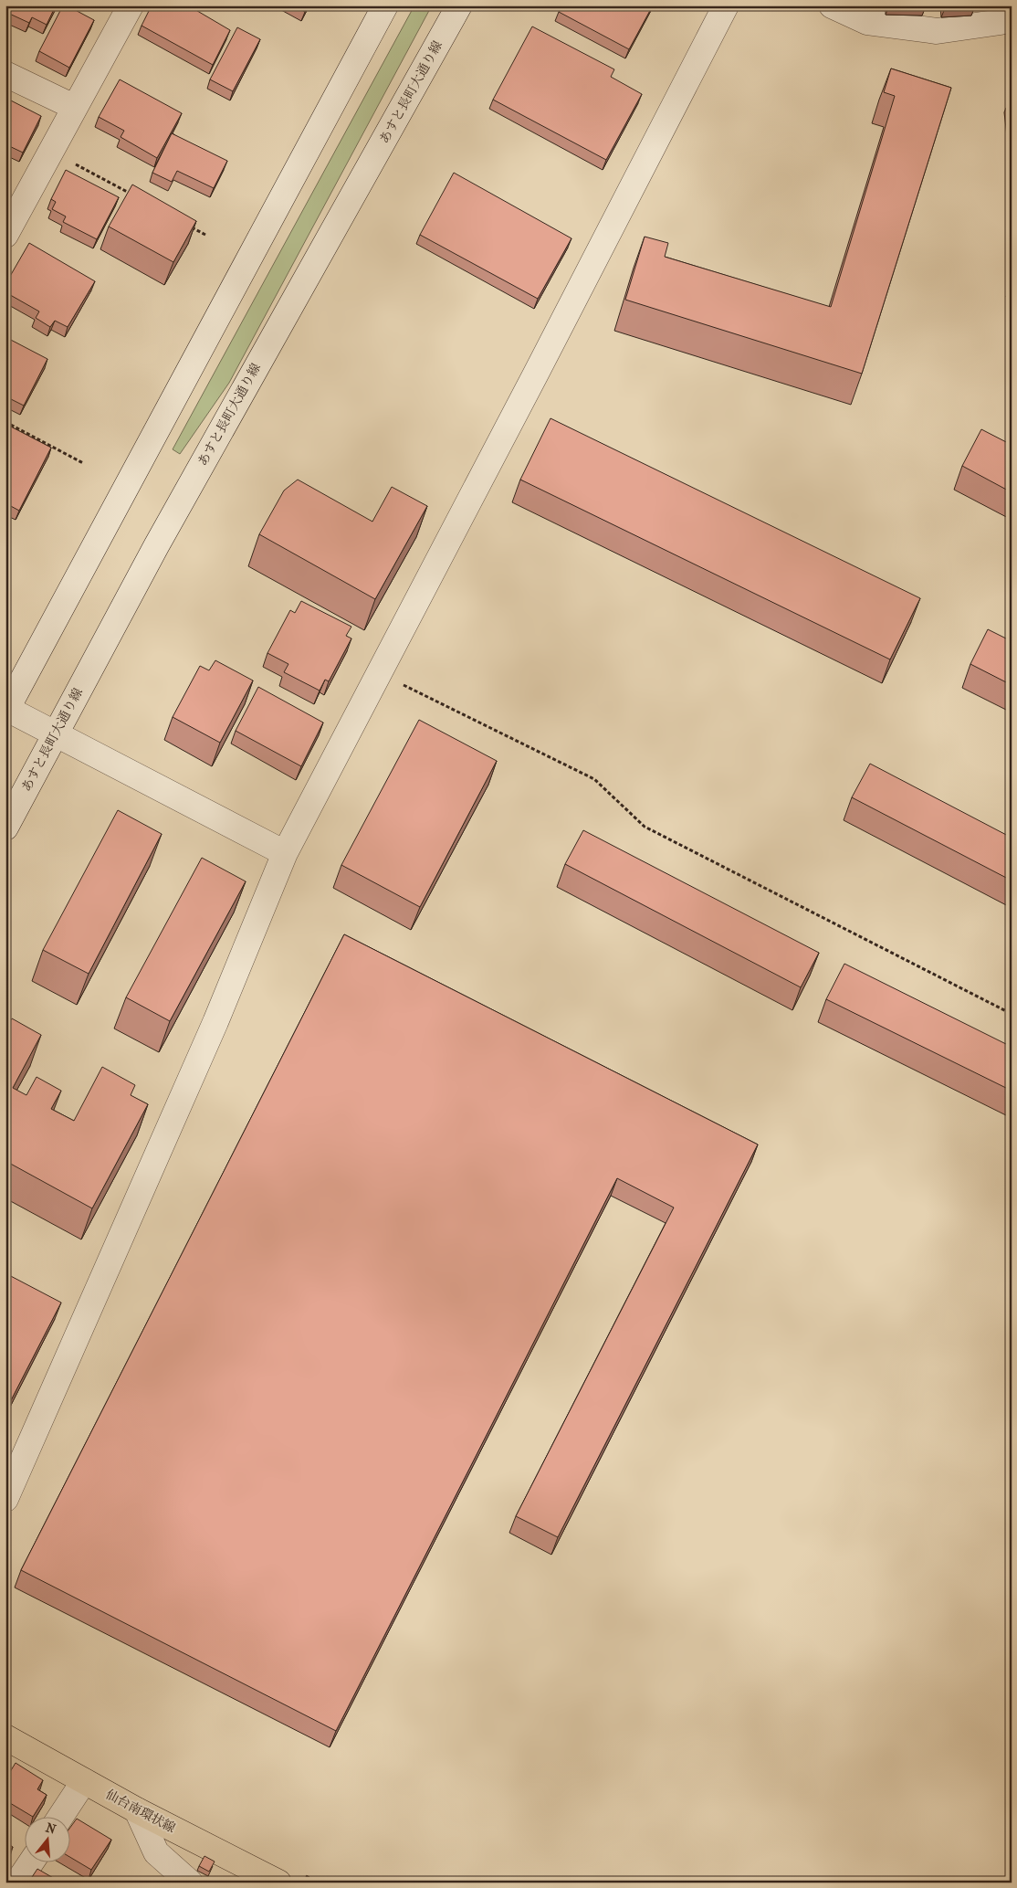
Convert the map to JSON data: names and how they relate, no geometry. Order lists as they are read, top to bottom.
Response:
{
  "streets": {
    "main road": ["仙台南環状線"],
    "street": ["あすと長町大通り線"]
  },
  "north": "top"
}
